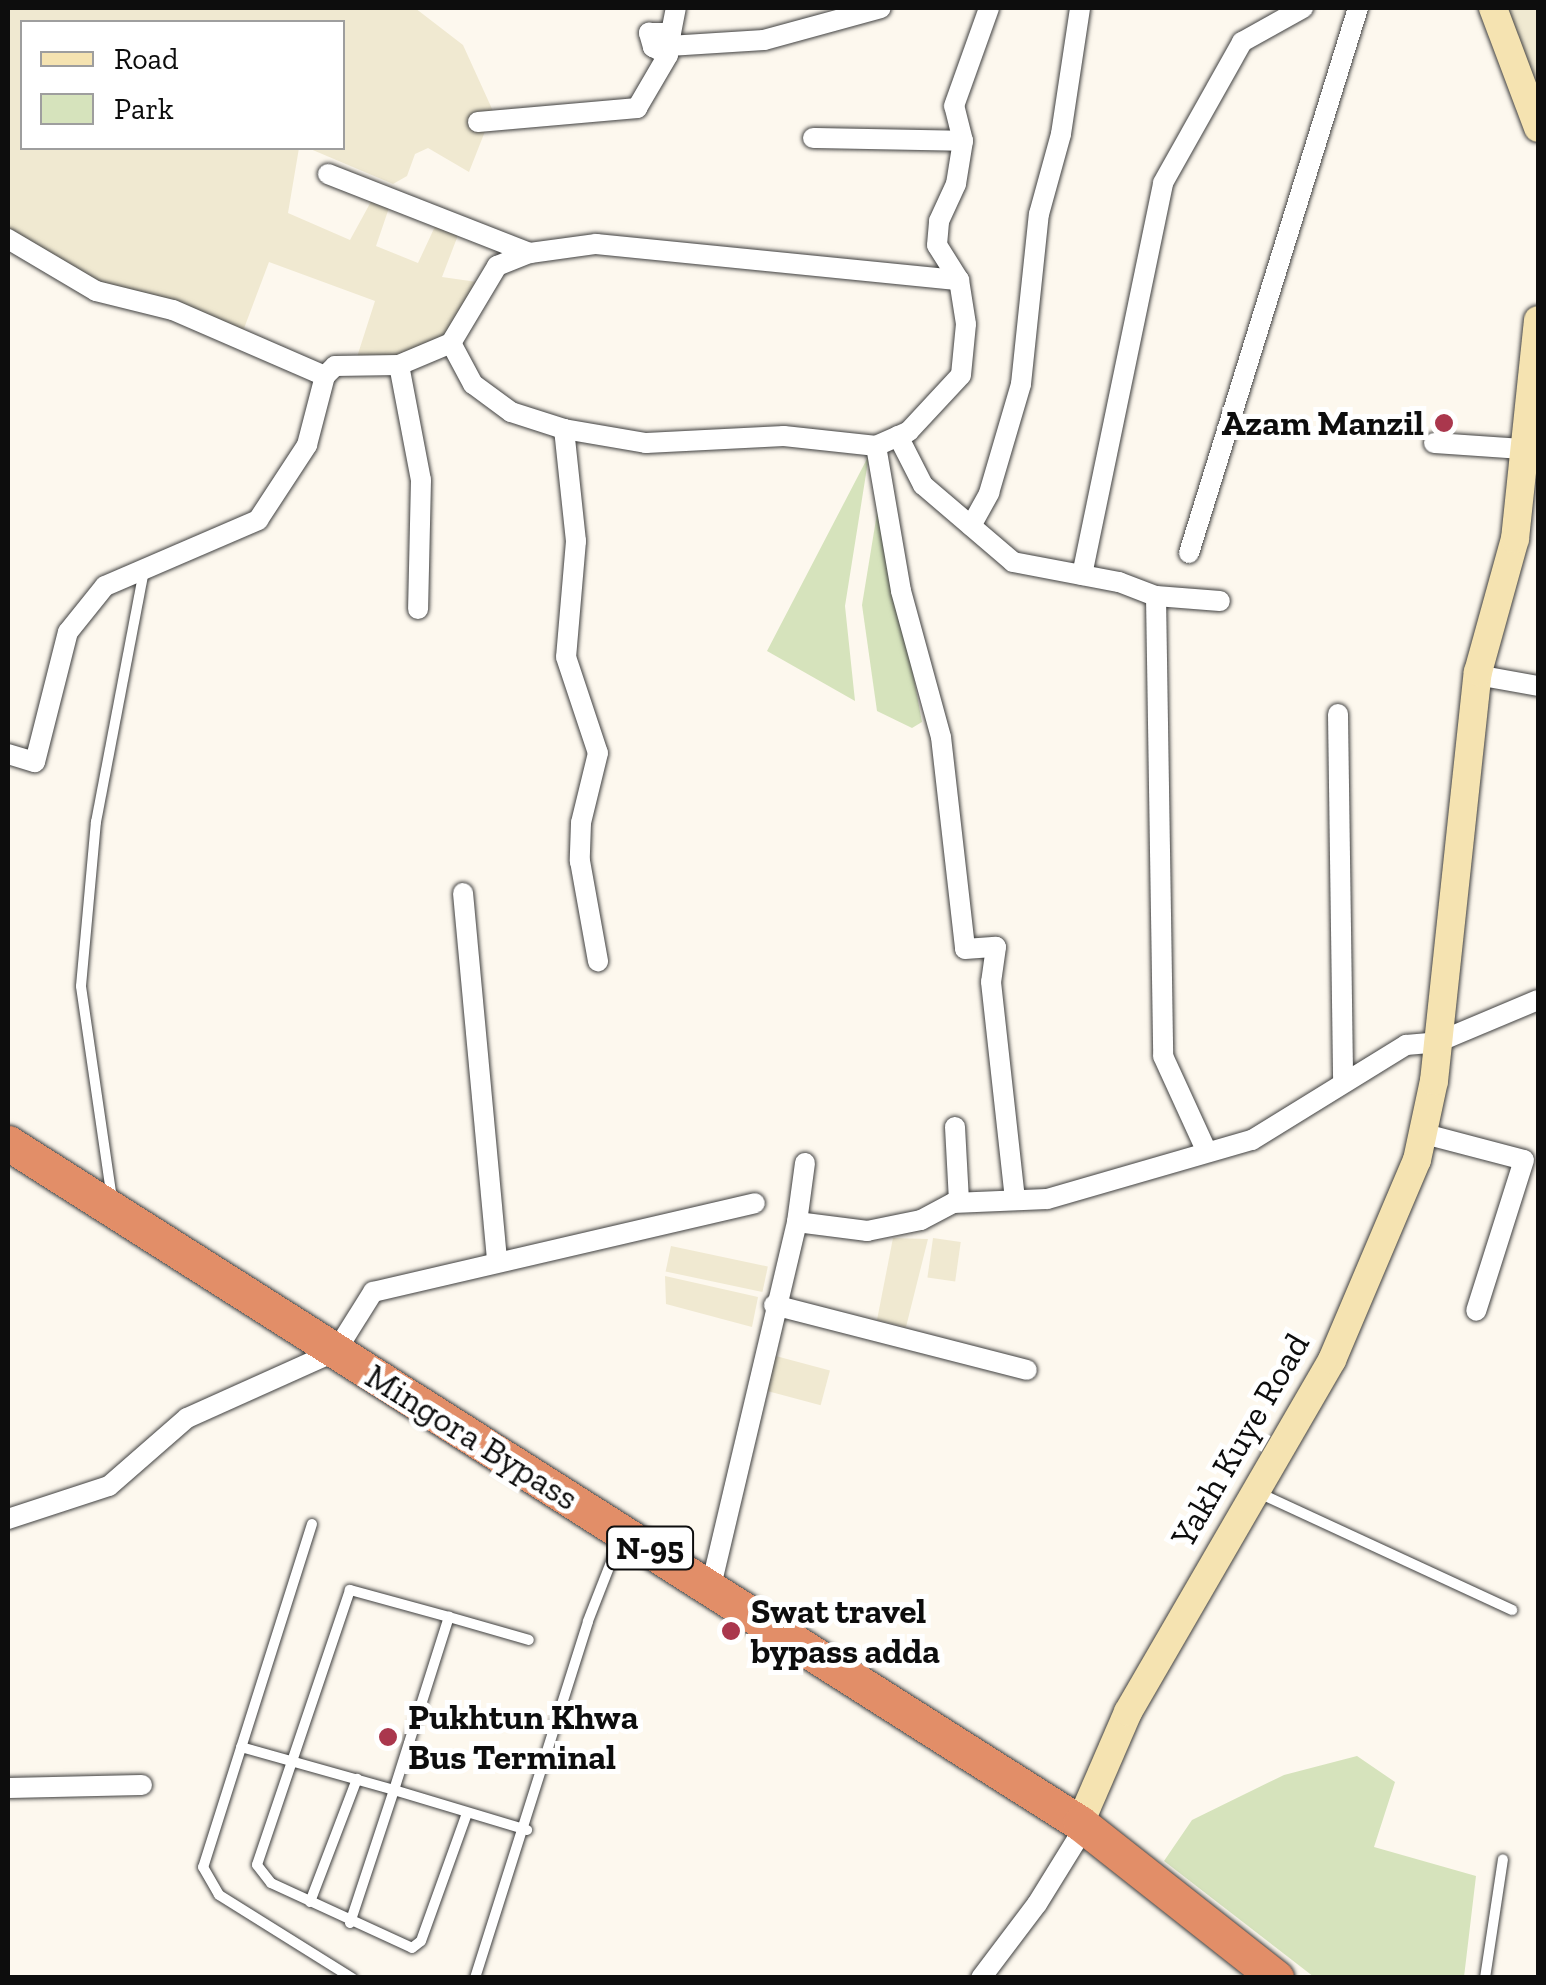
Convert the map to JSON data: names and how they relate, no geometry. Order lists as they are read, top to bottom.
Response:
{
  "streets": {
    "highway": ["Mingora Bypass", "N-95"],
    "main road": ["Yakh Kuye Road"]
  },
  "crossings": [
    ["Mingora Bypass", "Yakh Kuye Road"]
  ],
  "places": ["Azam Manzil", "Swat travel bypass adda", "Pukhtun Khwa Bus Terminal"],
  "legend": ["Road", "Park"]
}
